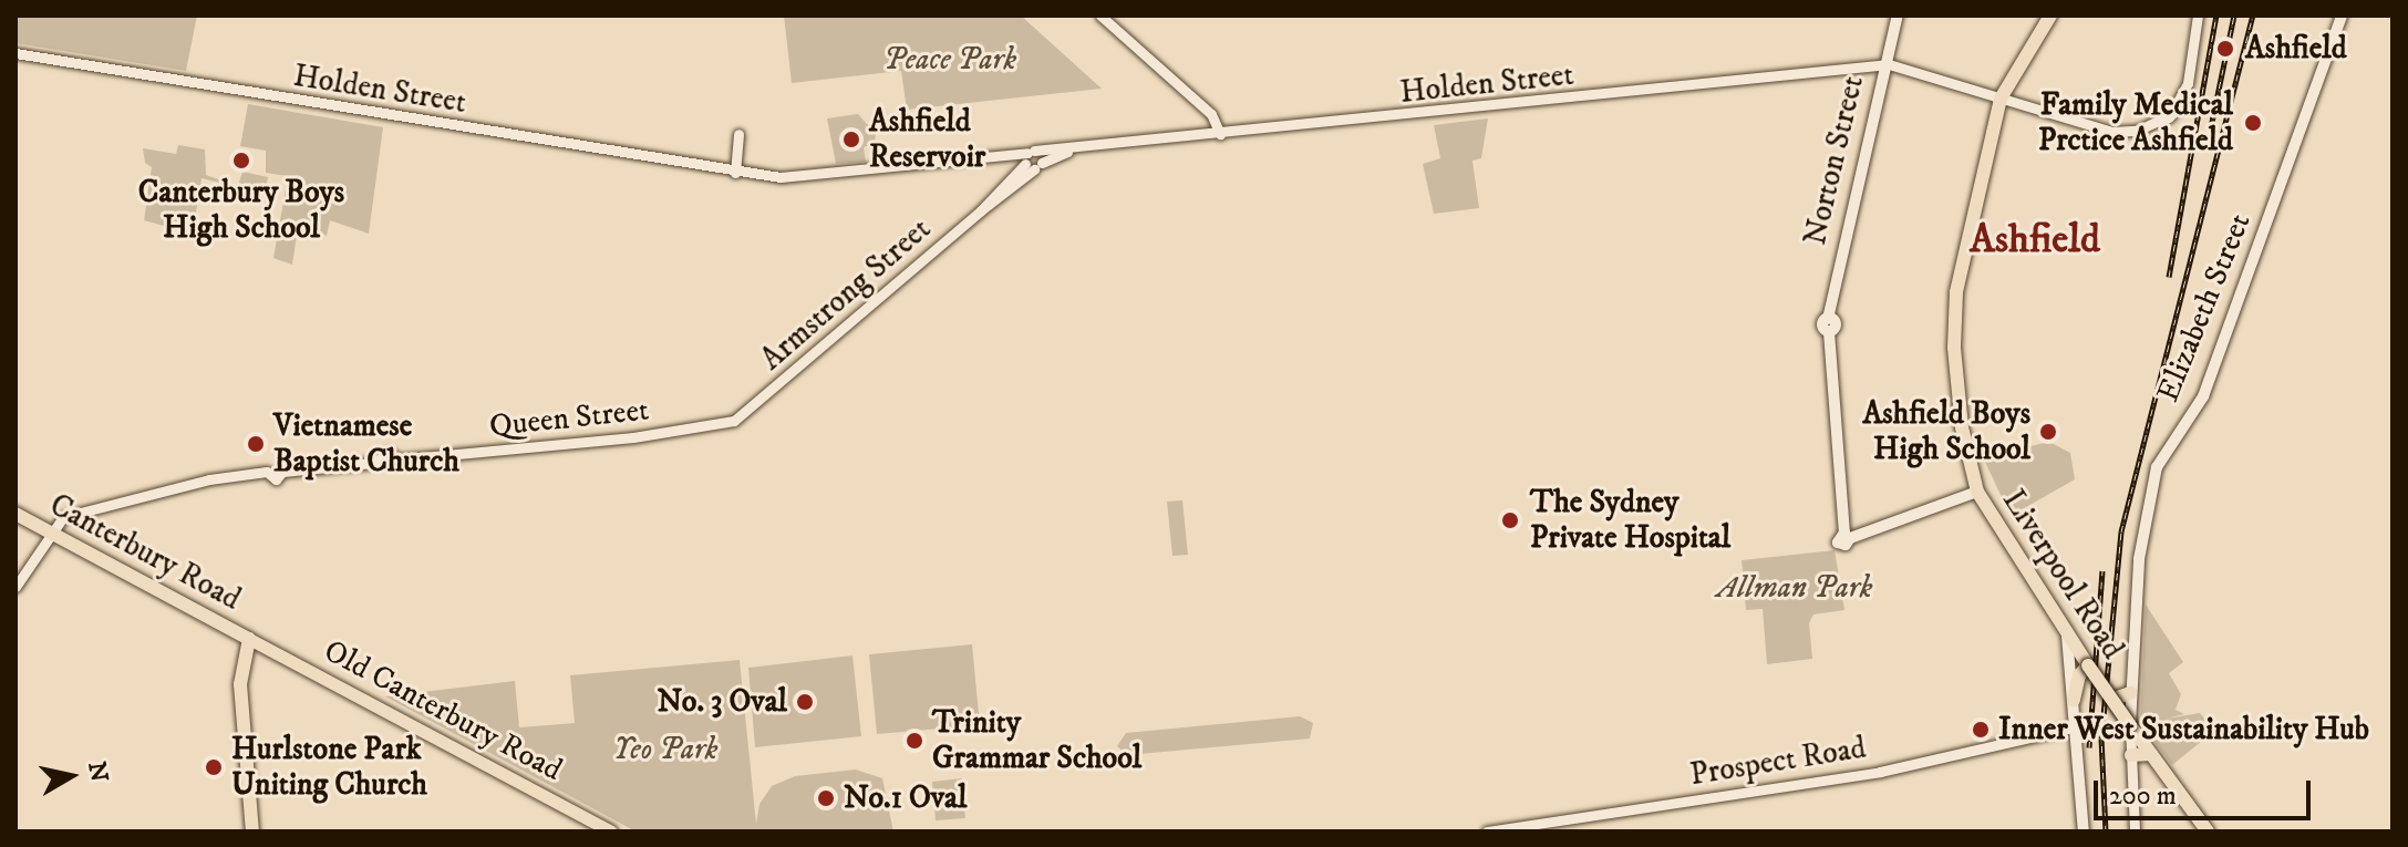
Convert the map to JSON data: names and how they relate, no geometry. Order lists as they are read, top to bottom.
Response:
{
  "streets": {
    "highway": ["Canterbury Road", "Liverpool Road"],
    "main road": ["Norton Street", "Elizabeth Street", "Old Canterbury Road"],
    "street": [
      "Holden Street",
      "Armstrong Street",
      "Queen Street",
      "Prospect Road"
    ]
  },
  "crossings": [
    ["Holden Street", "Norton Street"],
    ["Holden Street", "Armstrong Street"],
    ["Holden Street", "Liverpool Road"],
    ["Norton Street", "Liverpool Road"],
    ["Armstrong Street", "Queen Street"],
    ["Elizabeth Street", "Liverpool Road"],
    ["Queen Street", "Canterbury Road"],
    ["Canterbury Road", "Old Canterbury Road"]
  ],
  "districts": ["Ashfield"],
  "parks": ["Peace Park", "Allman Park", "Yeo Park"],
  "places": [
    "Ashfield",
    "Family Medical Prctice Ashfield",
    "Ashfield Reservoir",
    "Canterbury Boys High School",
    "Ashfield Boys High School",
    "Vietnamese Baptist Church",
    "The Sydney Private Hospital",
    "No. 3 Oval",
    "Inner West Sustainability Hub",
    "Trinity Grammar School",
    "Hurlstone Park Uniting Church",
    "No.1 Oval"
  ],
  "scale_bar": "200 m",
  "north": "right"
}
